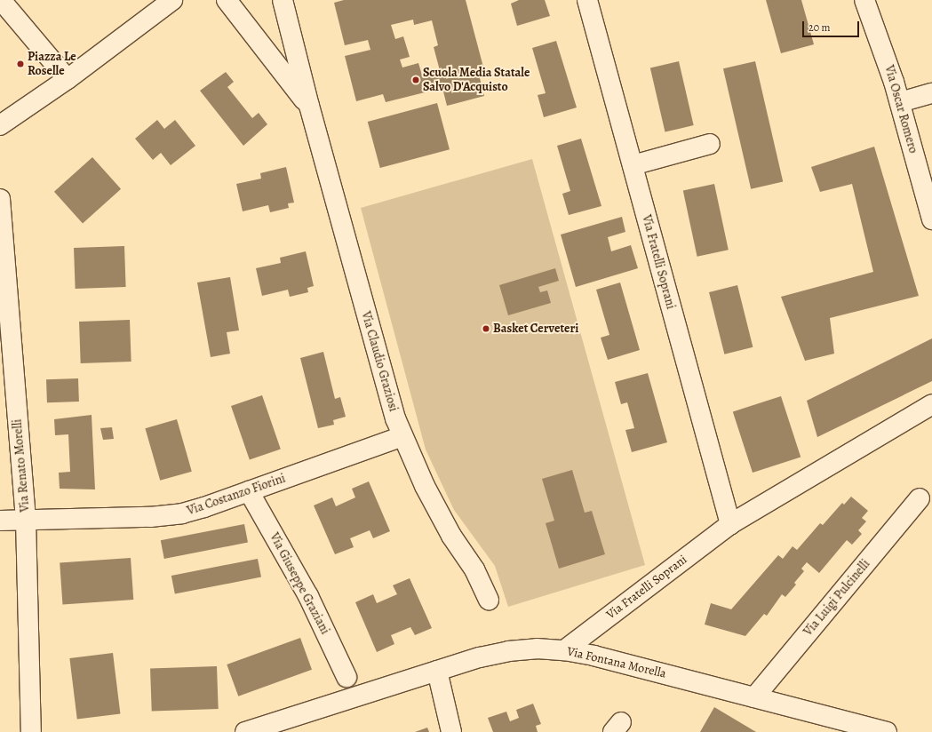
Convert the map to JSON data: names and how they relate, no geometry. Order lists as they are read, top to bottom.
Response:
{
  "streets": {
    "street": [
      "Via Oscar Romero",
      "Via Fratelli Soprani",
      "Via Claudio Graziosi",
      "Via Renato Morelli",
      "Via Costanzo Fiorini",
      "Via Giuseppe Graziani",
      "Via Luigi Pulcinelli",
      "Via Fontana Morella"
    ]
  },
  "crossings": [
    ["Via Fratelli Soprani", "Via Fontana Morella"],
    ["Via Claudio Graziosi", "Via Costanzo Fiorini"],
    ["Via Renato Morelli", "Via Costanzo Fiorini"],
    ["Via Costanzo Fiorini", "Via Giuseppe Graziani"],
    ["Via Luigi Pulcinelli", "Via Fontana Morella"]
  ],
  "places": ["Piazza Le Roselle", "Scuola Media Statale Salvo D'Acquisto", "Basket Cerveteri"],
  "scale_bar": "20 m"
}
